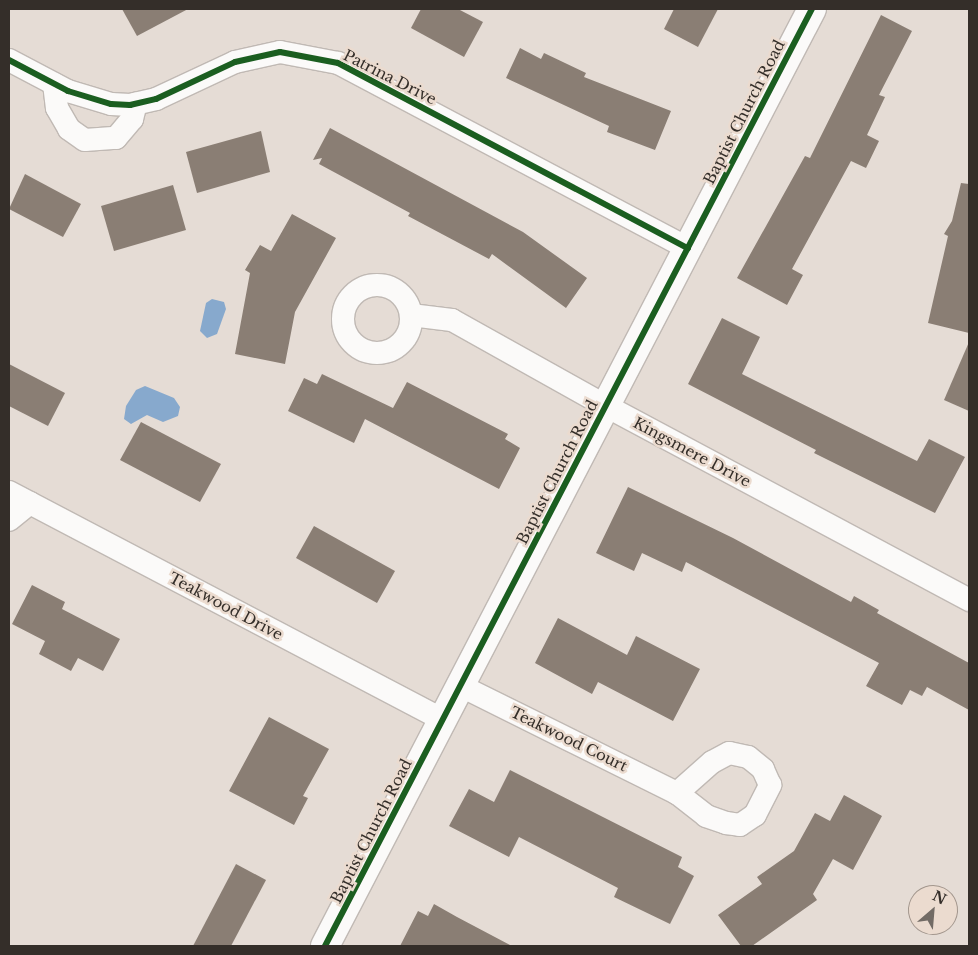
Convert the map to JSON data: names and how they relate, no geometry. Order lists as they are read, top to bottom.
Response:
{
  "streets": {
    "street": [
      "Patrina Drive",
      "Baptist Church Road",
      "Kingsmere Drive",
      "Teakwood Drive",
      "Teakwood Court"
    ]
  },
  "crossings": [
    ["Patrina Drive", "Baptist Church Road"],
    ["Baptist Church Road", "Kingsmere Drive"],
    ["Baptist Church Road", "Teakwood Drive"],
    ["Baptist Church Road", "Teakwood Court"]
  ],
  "north": "top right"
}
